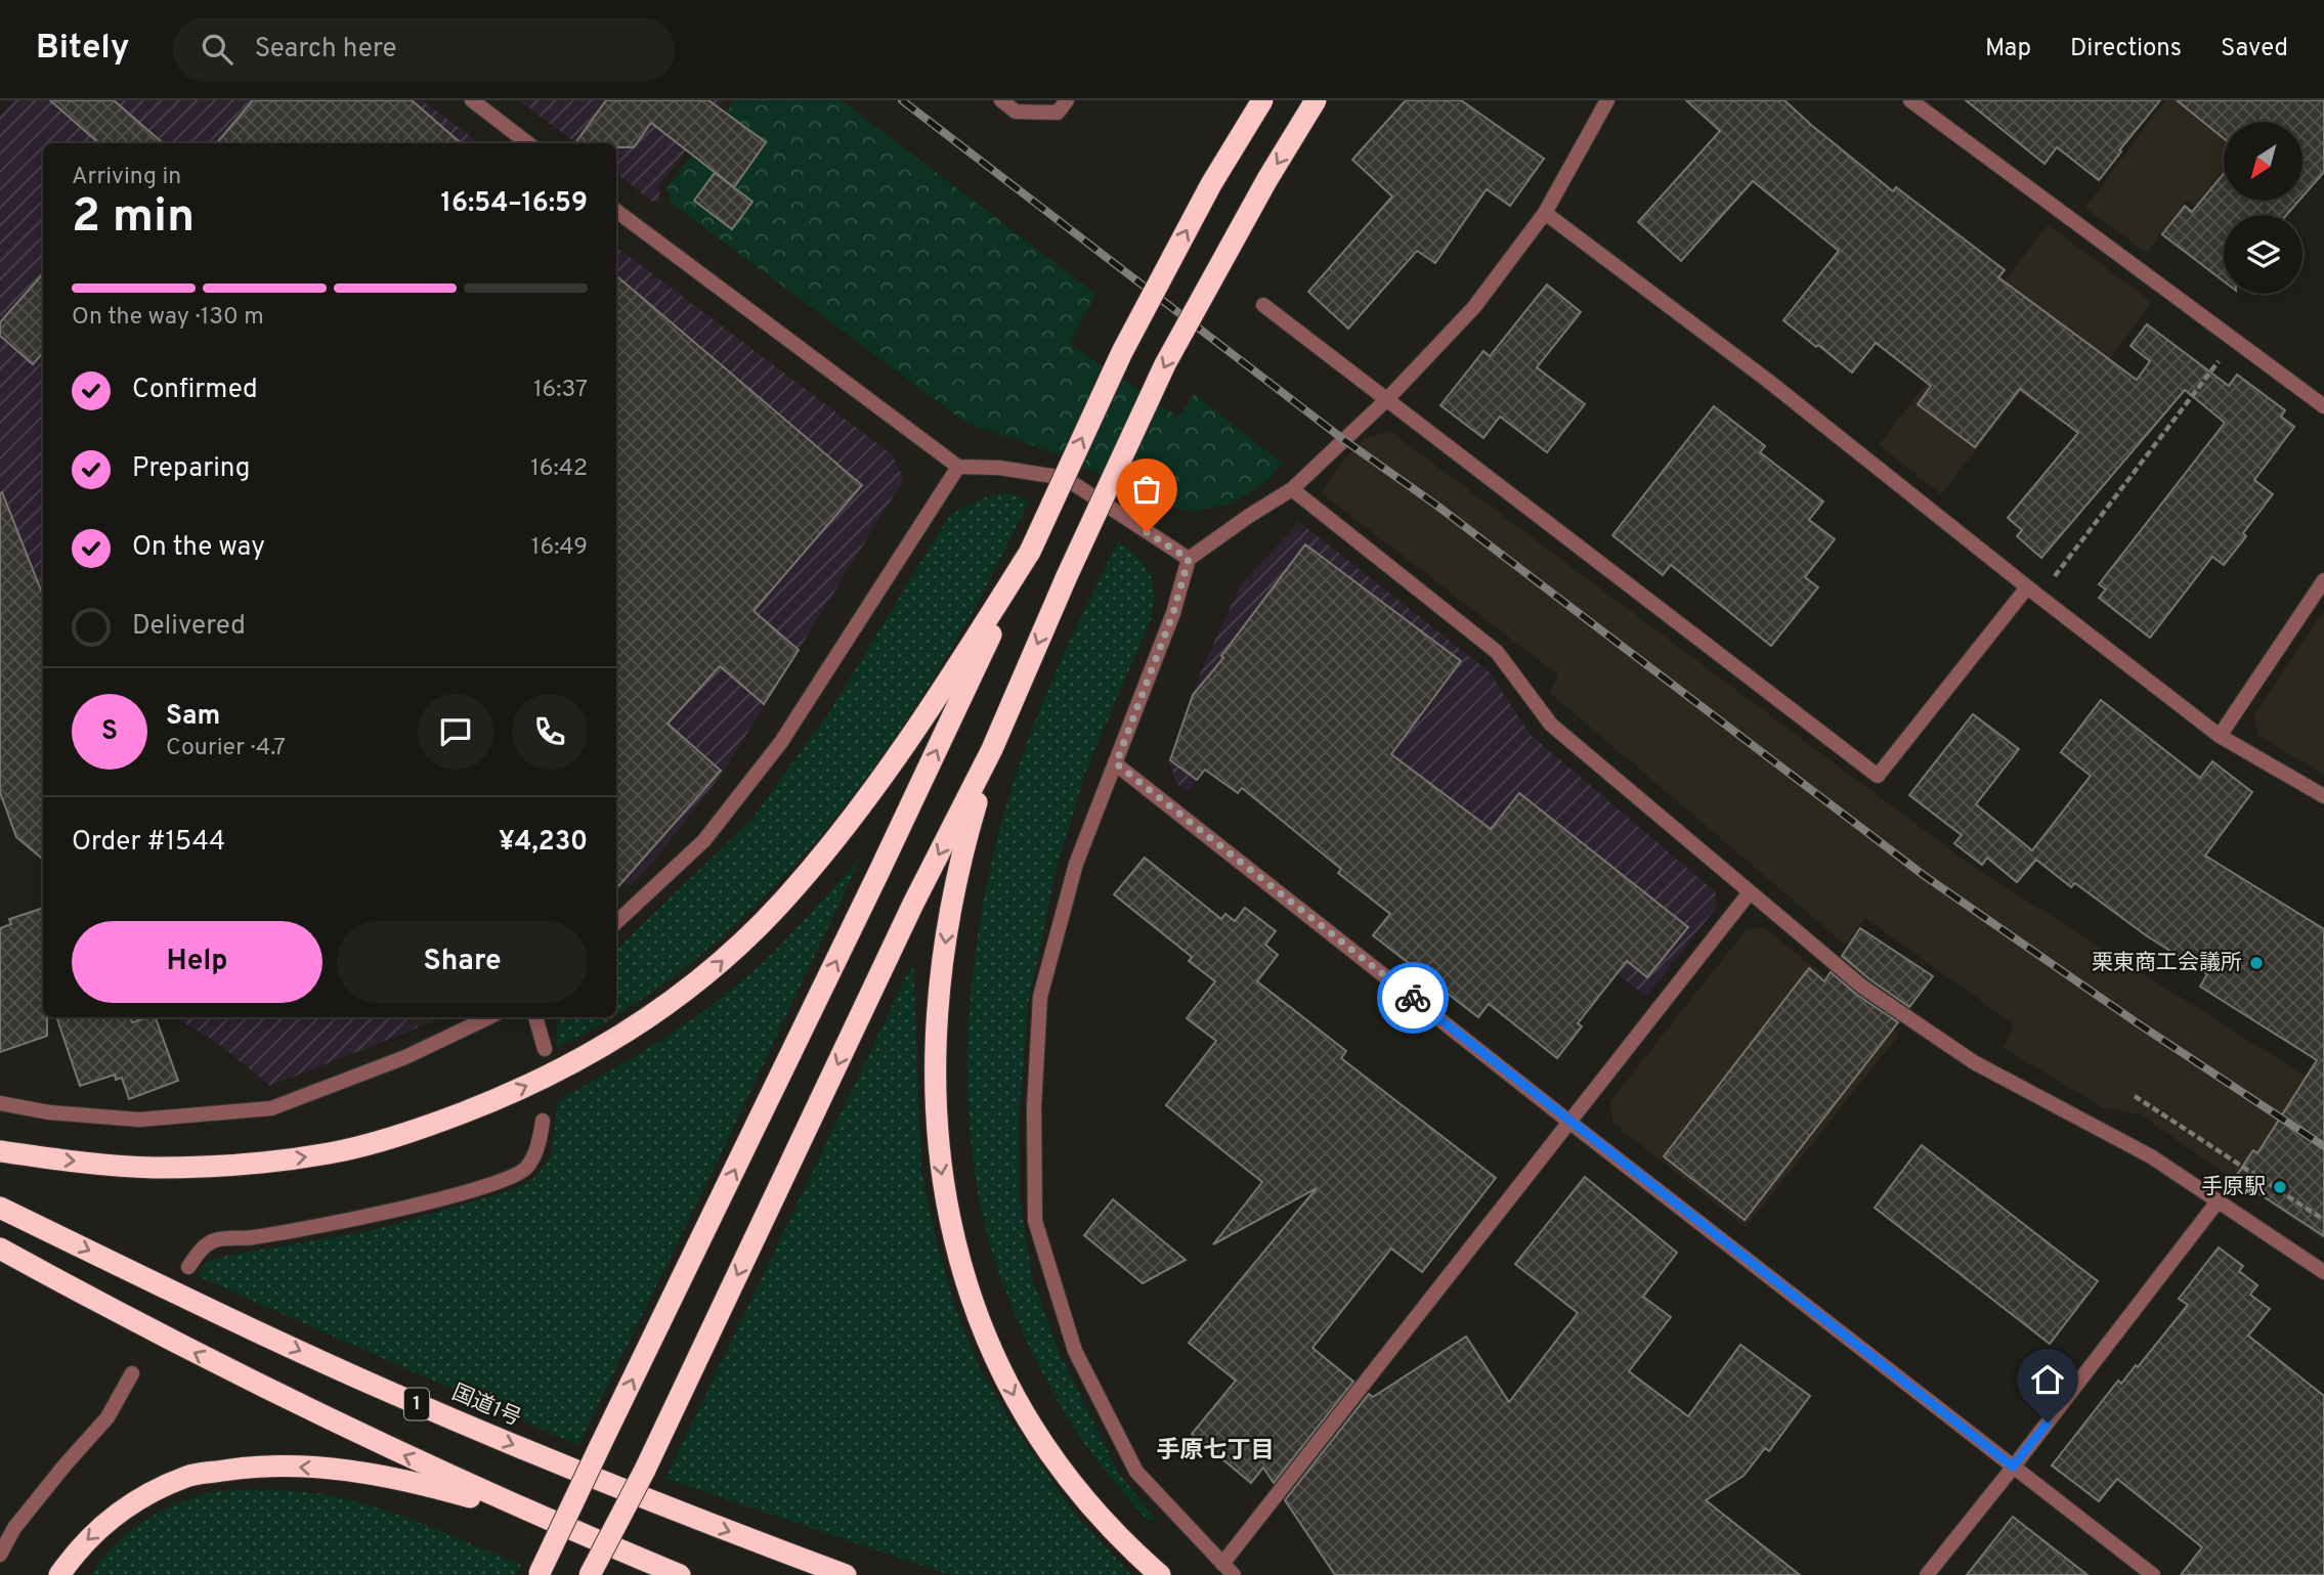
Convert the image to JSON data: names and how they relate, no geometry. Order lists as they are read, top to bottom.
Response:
{
  "streets": {
    "highway": ["1", "国道1号"]
  },
  "districts": ["手原七丁目"],
  "places": ["栗東商工会議所", "手原駅"],
  "north": "bottom left",
  "page": {
    "header": "Bitely",
    "search": "Search here",
    "nav": ["Map", "Directions", "Saved"],
    "heading": ["2 min", "Arriving in", "16:54–16:59"],
    "panel": [
      "Sam",
      "Courier · 4.7",
      "Order #1544",
      "¥4,230"
    ],
    "bar": "On the way · 130 m",
    "list": [
      ["Confirmed", "16:37"],
      ["Preparing", "16:42"],
      ["On the way", "16:49"],
      "Delivered"
    ],
    "round": "S",
    "buttons": ["Help", "Share"]
  }
}
